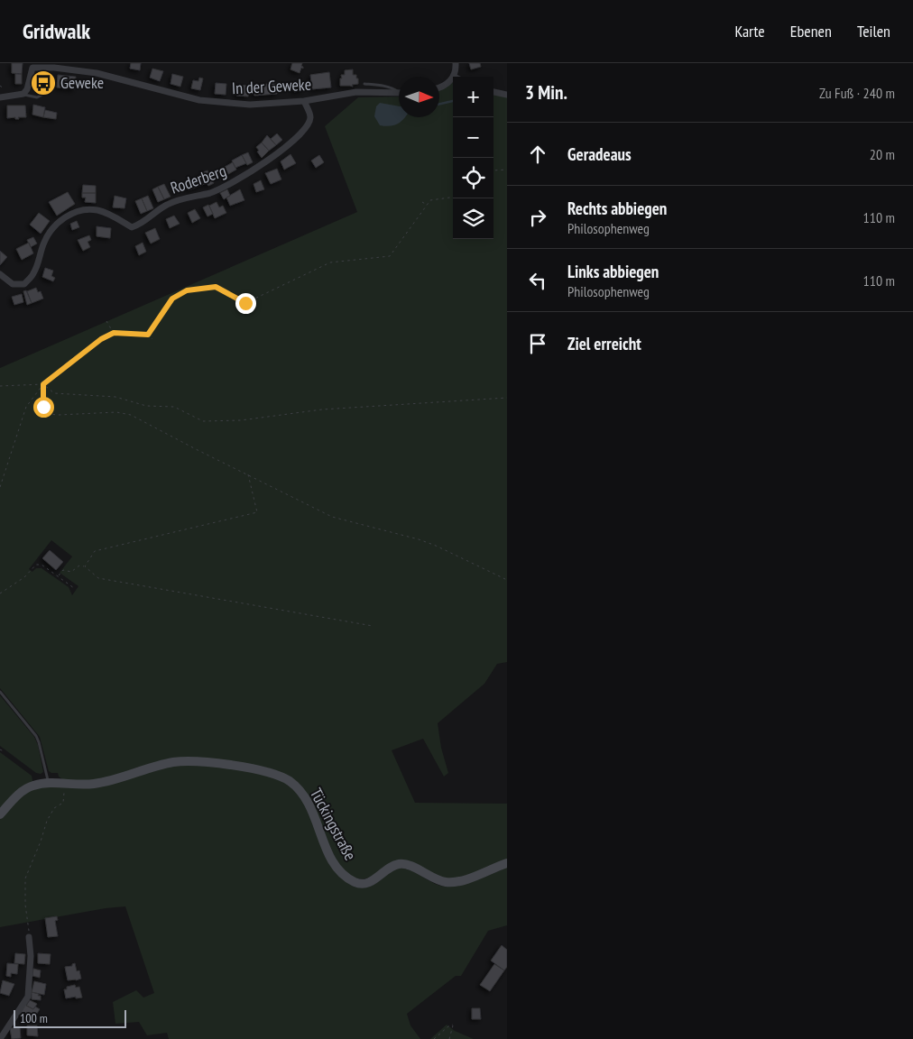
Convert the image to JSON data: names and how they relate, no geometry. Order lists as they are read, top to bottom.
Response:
{
  "streets": {
    "street": ["In der Geweke", "Roderberg", "Tückingstraße"]
  },
  "crossings": [
    ["In der Geweke", "Roderberg"]
  ],
  "places": {
    "bus stop": ["Geweke"]
  },
  "scale_bar": "100 m",
  "north": "right",
  "page": {
    "header": "Gridwalk",
    "nav": ["Karte", "Ebenen", "Teilen"],
    "heading": ["3 Min.", "Zu Fuß · 240 m"],
    "map_buttons": ["+", "−"],
    "list": [
      ["Geradeaus", "20 m"],
      ["Rechts abbiegen", "Philosophenweg", "110 m"],
      ["Links abbiegen", "Philosophenweg", "110 m"],
      "Ziel erreicht"
    ],
    "scale": "100 m"
  }
}
